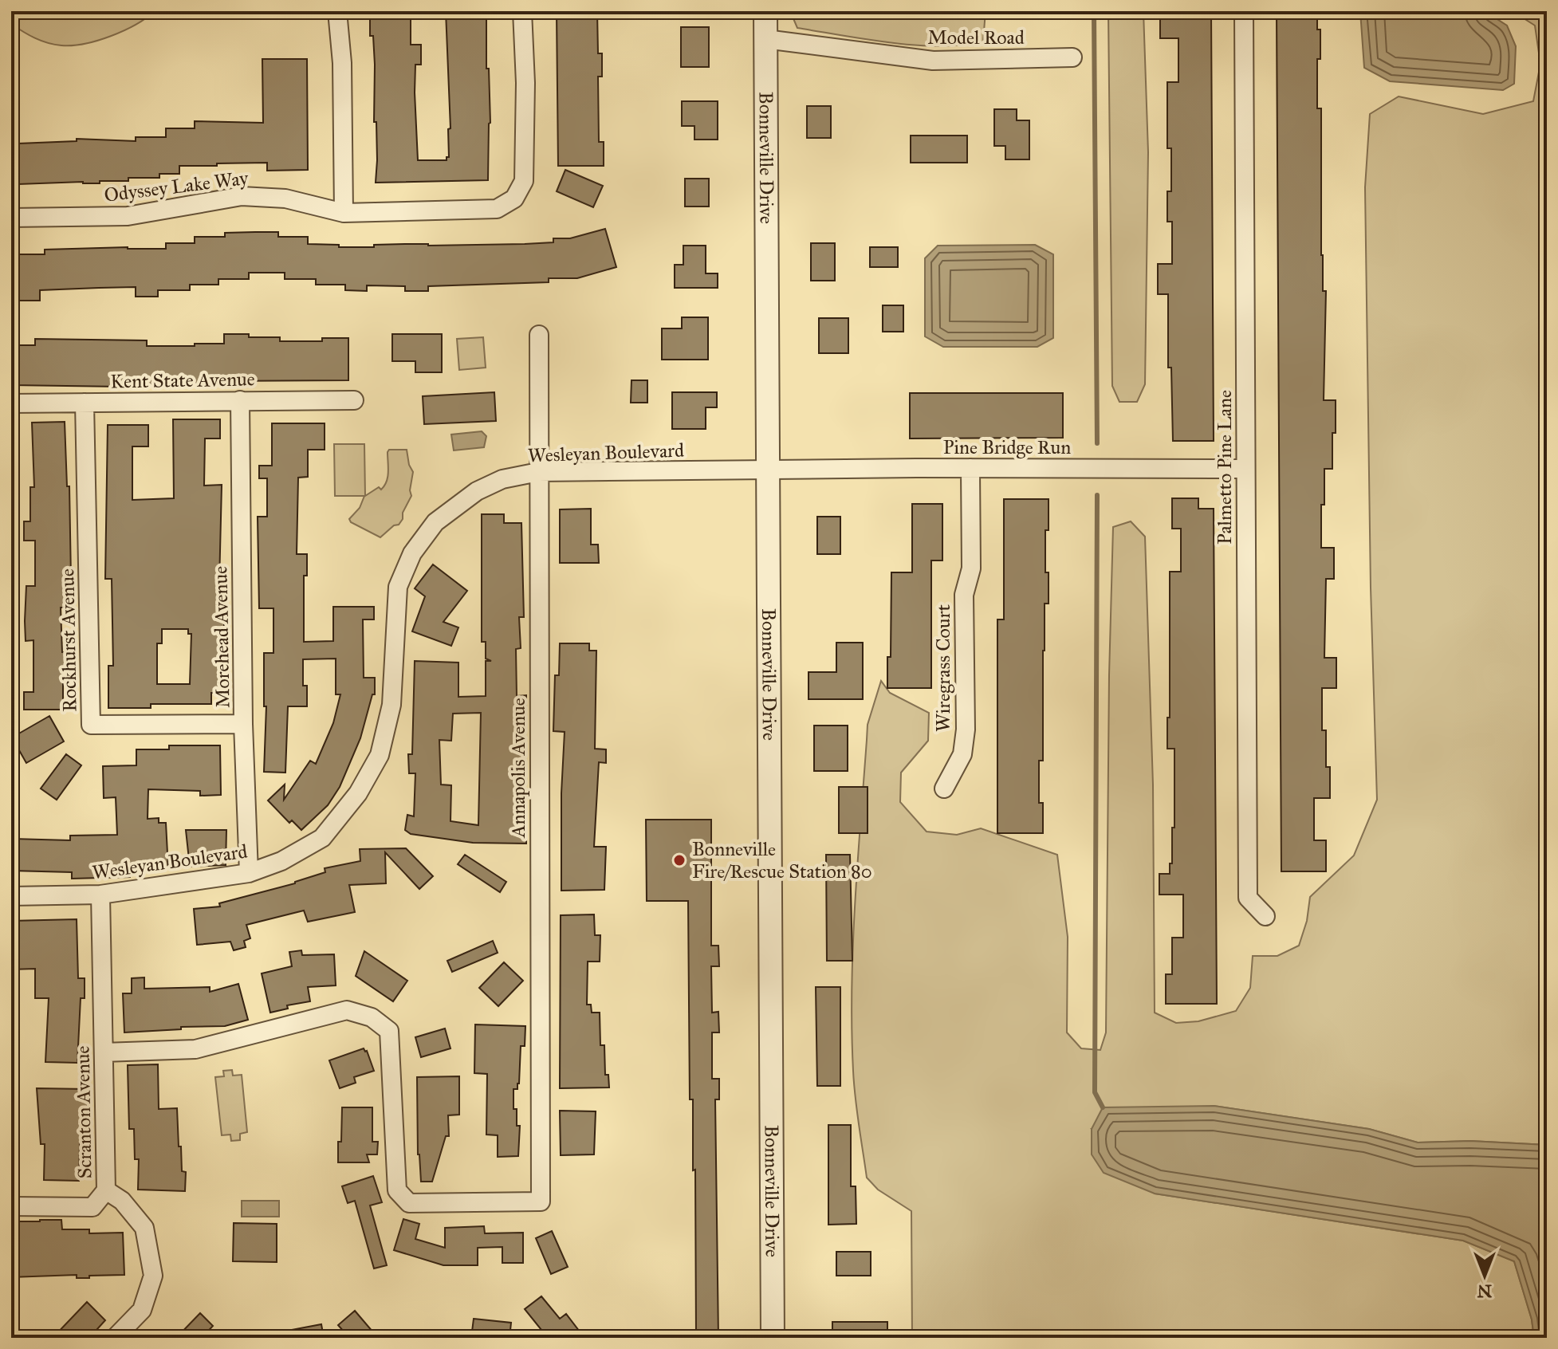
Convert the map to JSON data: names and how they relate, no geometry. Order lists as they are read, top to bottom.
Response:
{
  "streets": {
    "street": [
      "Model Road",
      "Bonneville Drive",
      "Odyssey Lake Way",
      "Kent State Avenue",
      "Pine Bridge Run",
      "Wesleyan Boulevard",
      "Palmetto Pine Lane",
      "Morehead Avenue",
      "Rockhurst Avenue",
      "Wiregrass Court",
      "Annapolis Avenue",
      "Scranton Avenue"
    ]
  },
  "crossings": [
    ["Model Road", "Bonneville Drive"],
    ["Bonneville Drive", "Pine Bridge Run"],
    ["Bonneville Drive", "Wesleyan Boulevard"],
    ["Kent State Avenue", "Morehead Avenue"],
    ["Kent State Avenue", "Rockhurst Avenue"],
    ["Pine Bridge Run", "Wesleyan Boulevard"],
    ["Pine Bridge Run", "Palmetto Pine Lane"],
    ["Pine Bridge Run", "Wiregrass Court"],
    ["Wesleyan Boulevard", "Morehead Avenue"],
    ["Wesleyan Boulevard", "Annapolis Avenue"],
    ["Wesleyan Boulevard", "Scranton Avenue"],
    ["Morehead Avenue", "Rockhurst Avenue"],
    ["Annapolis Avenue", "Scranton Avenue"]
  ],
  "places": ["Bonneville Fire/Rescue Station 80"],
  "north": "bottom"
}
